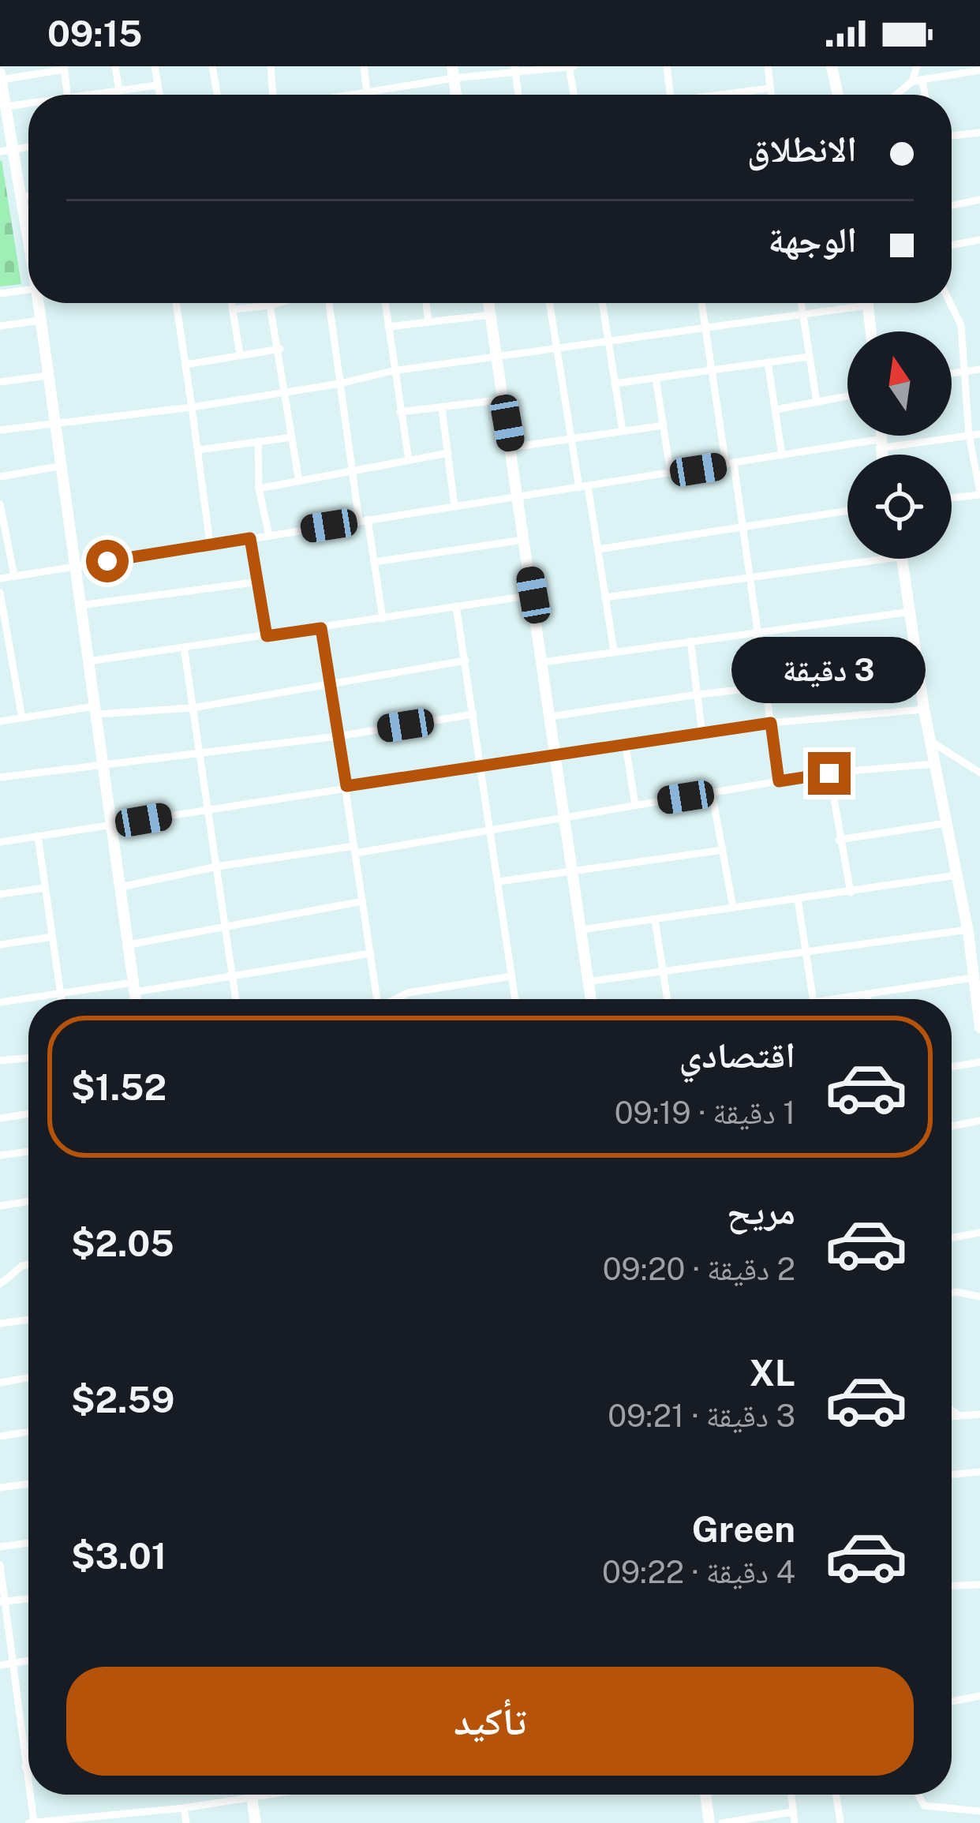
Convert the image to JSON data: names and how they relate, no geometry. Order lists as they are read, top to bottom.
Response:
{
  "north": "top",
  "page": {
    "status": "09:15",
    "banner": ["الانطلاق", "الوجهة"],
    "bubble": "3 دقيقة",
    "list": [
      {
        "name": "اقتصادي",
        "note": "1 دقيقة · 09:19",
        "value": "$1.52"
      },
      {
        "name": "مريح",
        "note": "2 دقيقة · 09:20",
        "value": "$2.05"
      },
      {
        "name": "XL",
        "note": "3 دقيقة · 09:21",
        "value": "$2.59"
      },
      {
        "name": "Green",
        "note": "4 دقيقة · 09:22",
        "value": "$3.01"
      }
    ],
    "buttons": "تأكيد"
  }
}
